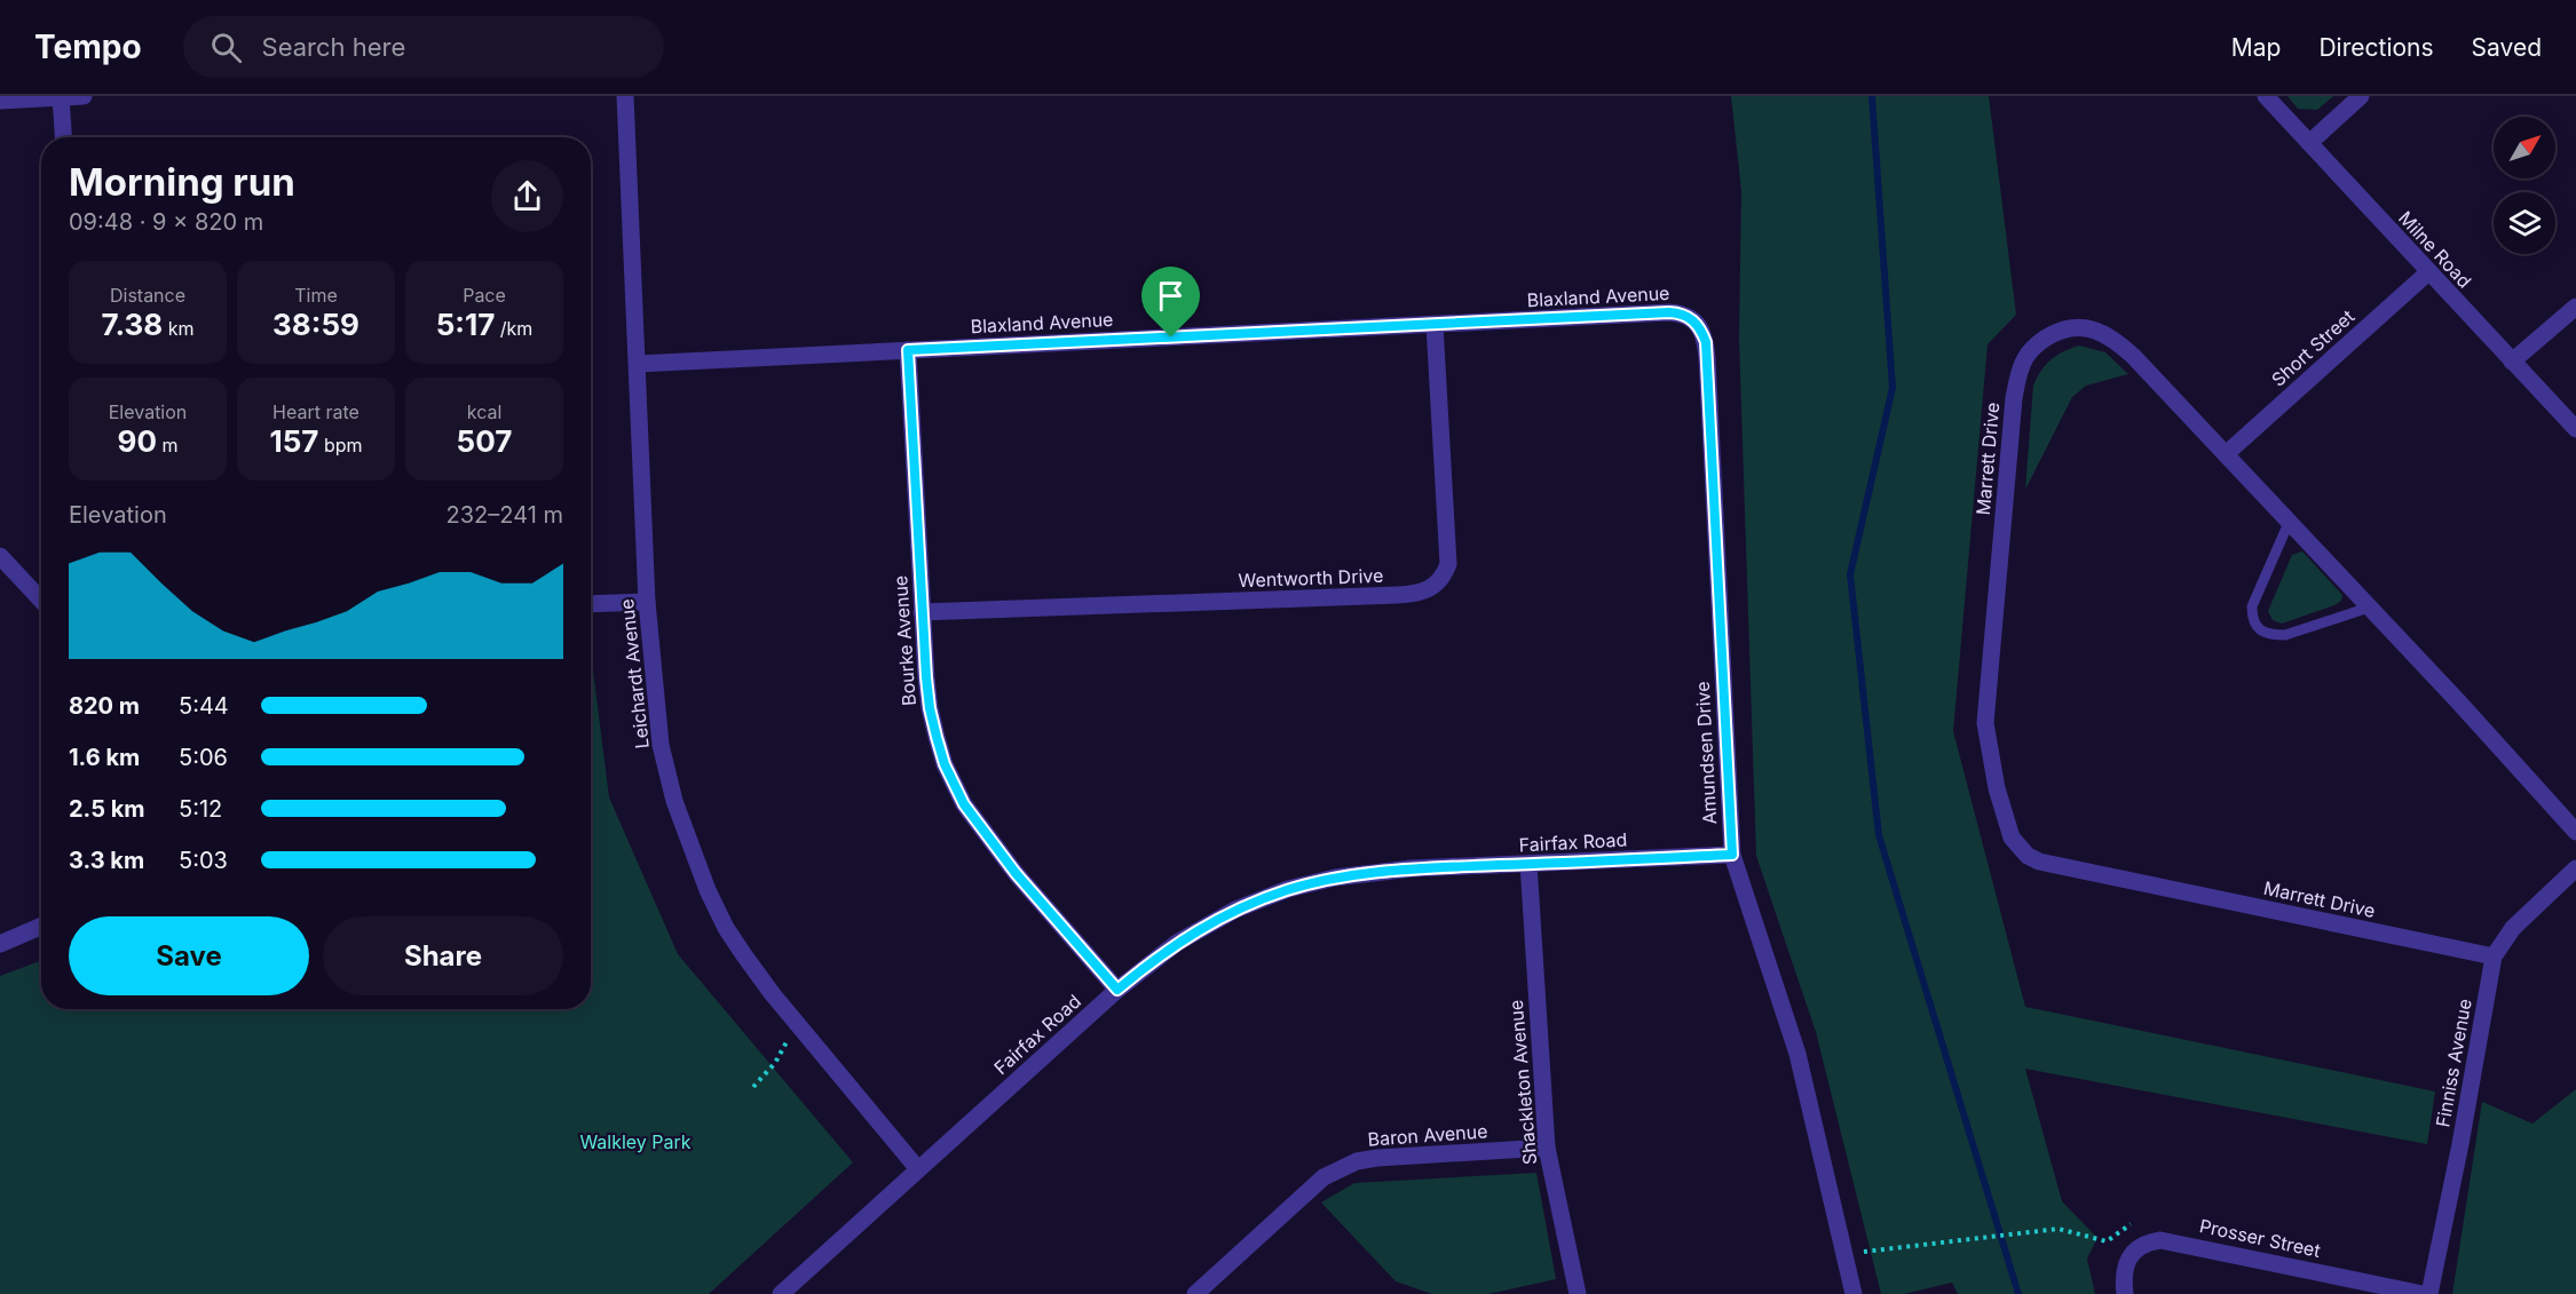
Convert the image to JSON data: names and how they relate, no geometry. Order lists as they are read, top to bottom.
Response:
{
  "streets": {
    "street": [
      "Milne Road",
      "Blaxland Avenue",
      "Short Street",
      "Marrett Drive",
      "Wentworth Drive",
      "Bourke Avenue",
      "Leichardt Avenue",
      "Amundsen Drive",
      "Fairfax Road",
      "Finniss Avenue",
      "Shackleton Avenue",
      "Baron Avenue",
      "Prosser Street"
    ]
  },
  "crossings": [
    ["Milne Road", "Short Street"],
    ["Blaxland Avenue", "Wentworth Drive"],
    ["Blaxland Avenue", "Bourke Avenue"],
    ["Blaxland Avenue", "Leichardt Avenue"],
    ["Blaxland Avenue", "Amundsen Drive"],
    ["Short Street", "Marrett Drive"],
    ["Marrett Drive", "Finniss Avenue"],
    ["Wentworth Drive", "Bourke Avenue"],
    ["Bourke Avenue", "Fairfax Road"],
    ["Leichardt Avenue", "Fairfax Road"],
    ["Amundsen Drive", "Fairfax Road"],
    ["Fairfax Road", "Shackleton Avenue"],
    ["Shackleton Avenue", "Baron Avenue"]
  ],
  "parks": ["Walkley Park"],
  "north": "top right",
  "page": {
    "header": "Tempo",
    "search": "Search here",
    "nav": ["Map", "Directions", "Saved"],
    "heading": ["Morning run", "09:48 · 9 × 820 m"],
    "stats": [
      ["Distance", "7.38 km"],
      ["Time", "38:59"],
      ["Pace", "5:17 /km"],
      ["Elevation", "90 m"],
      ["Heart rate", "157 bpm"],
      ["kcal", "507"]
    ],
    "chart": ["Elevation", "232–241 m"],
    "list": [
      {
        "name": "820 m",
        "note": "5:44"
      },
      {
        "name": "1.6 km",
        "note": "5:06"
      },
      {
        "name": "2.5 km",
        "note": "5:12"
      },
      {
        "name": "3.3 km",
        "note": "5:03"
      }
    ],
    "buttons": ["Save", "Share"]
  }
}
